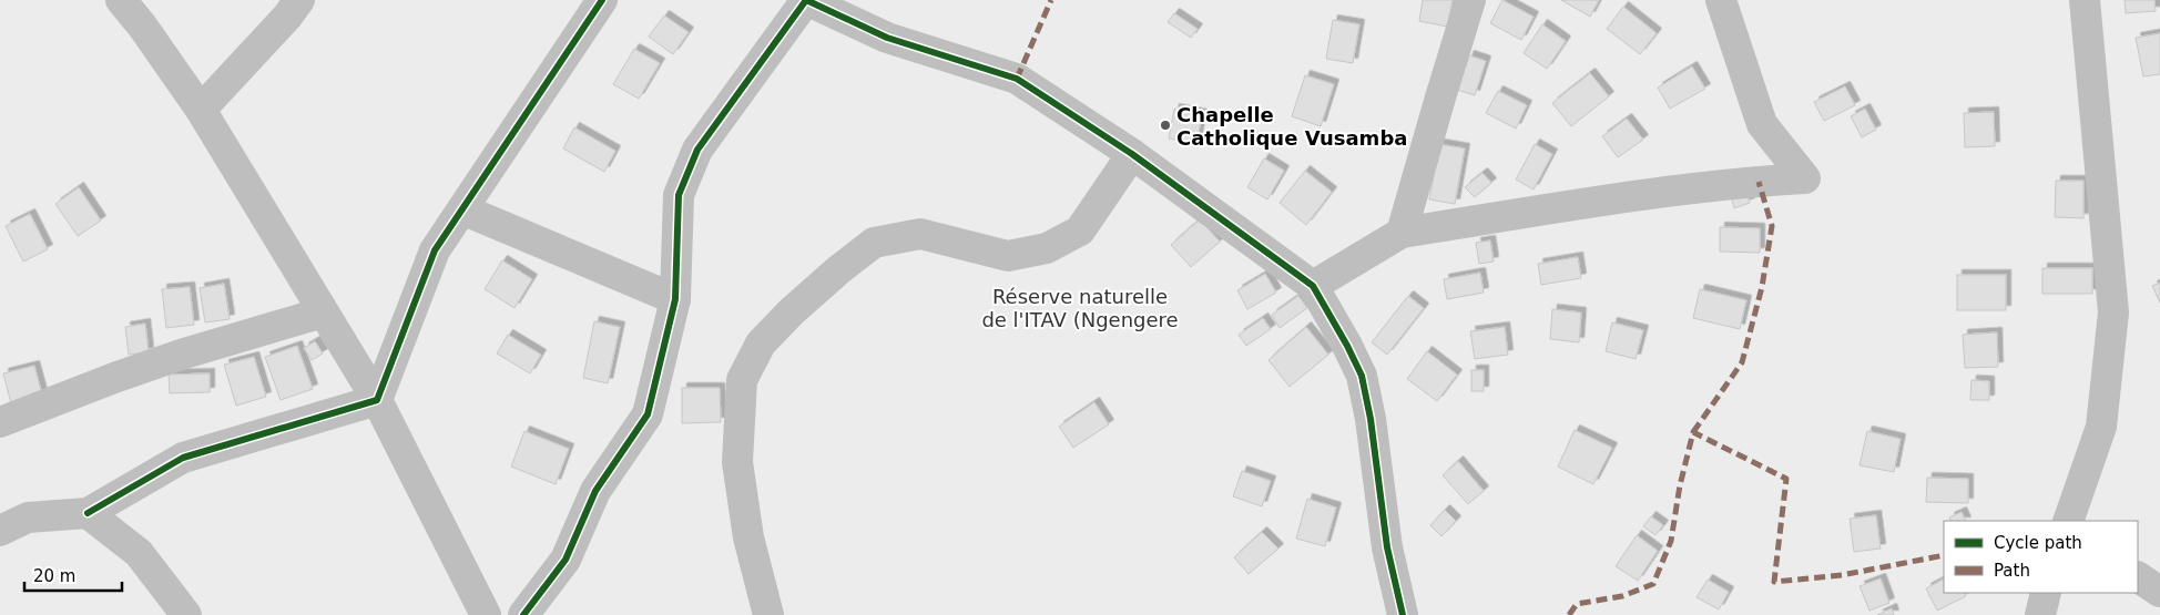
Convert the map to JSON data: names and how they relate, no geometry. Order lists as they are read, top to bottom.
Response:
{
  "parks": ["Réserve naturelle de l'ITAV (Ngengere"],
  "places": ["Chapelle Catholique Vusamba"],
  "legend": ["Cycle path", "Path"],
  "scale_bar": "20 m"
}
